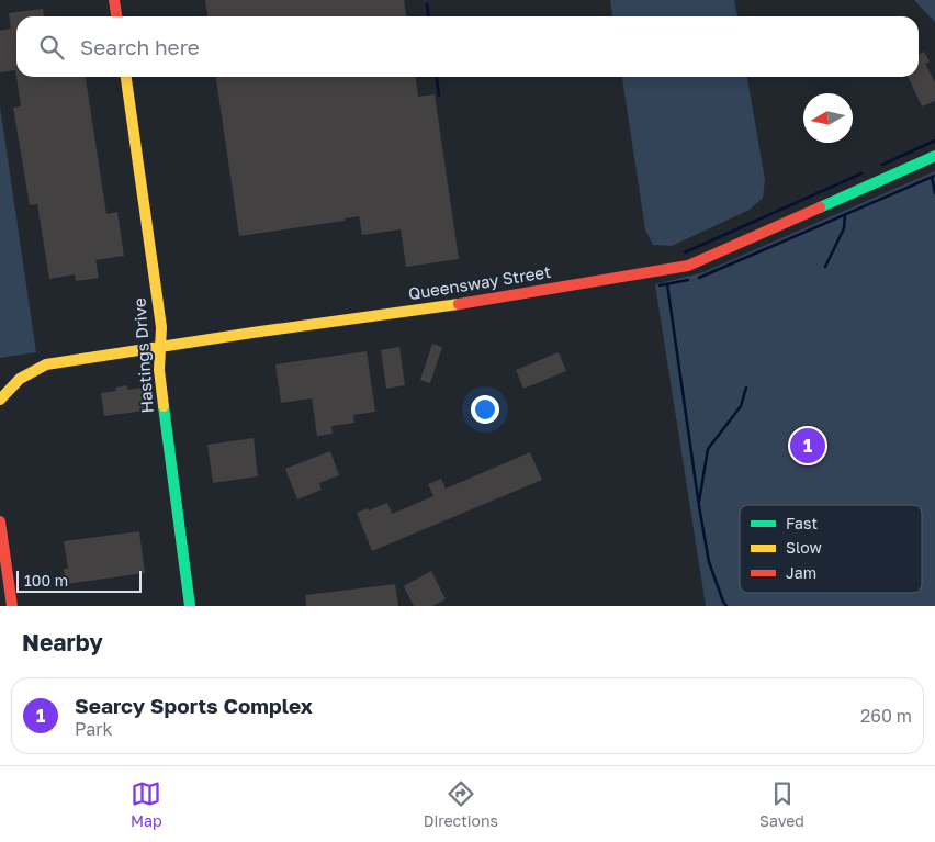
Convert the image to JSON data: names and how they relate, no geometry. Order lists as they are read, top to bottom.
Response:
{
  "streets": {
    "street": ["Queensway Street", "Hastings Drive"]
  },
  "crossings": [
    ["Queensway Street", "Hastings Drive"]
  ],
  "legend": ["Fast", "Slow", "Jam"],
  "scale_bar": "100 m",
  "north": "left",
  "page": {
    "search": "Search here",
    "pins": "1",
    "scale": "100 m",
    "heading": "Nearby",
    "list": [
      {
        "mark": "1",
        "name": "Searcy Sports Complex",
        "note": "Park",
        "value": "260 m"
      }
    ],
    "nav": ["Map", "Directions", "Saved"]
  }
}
